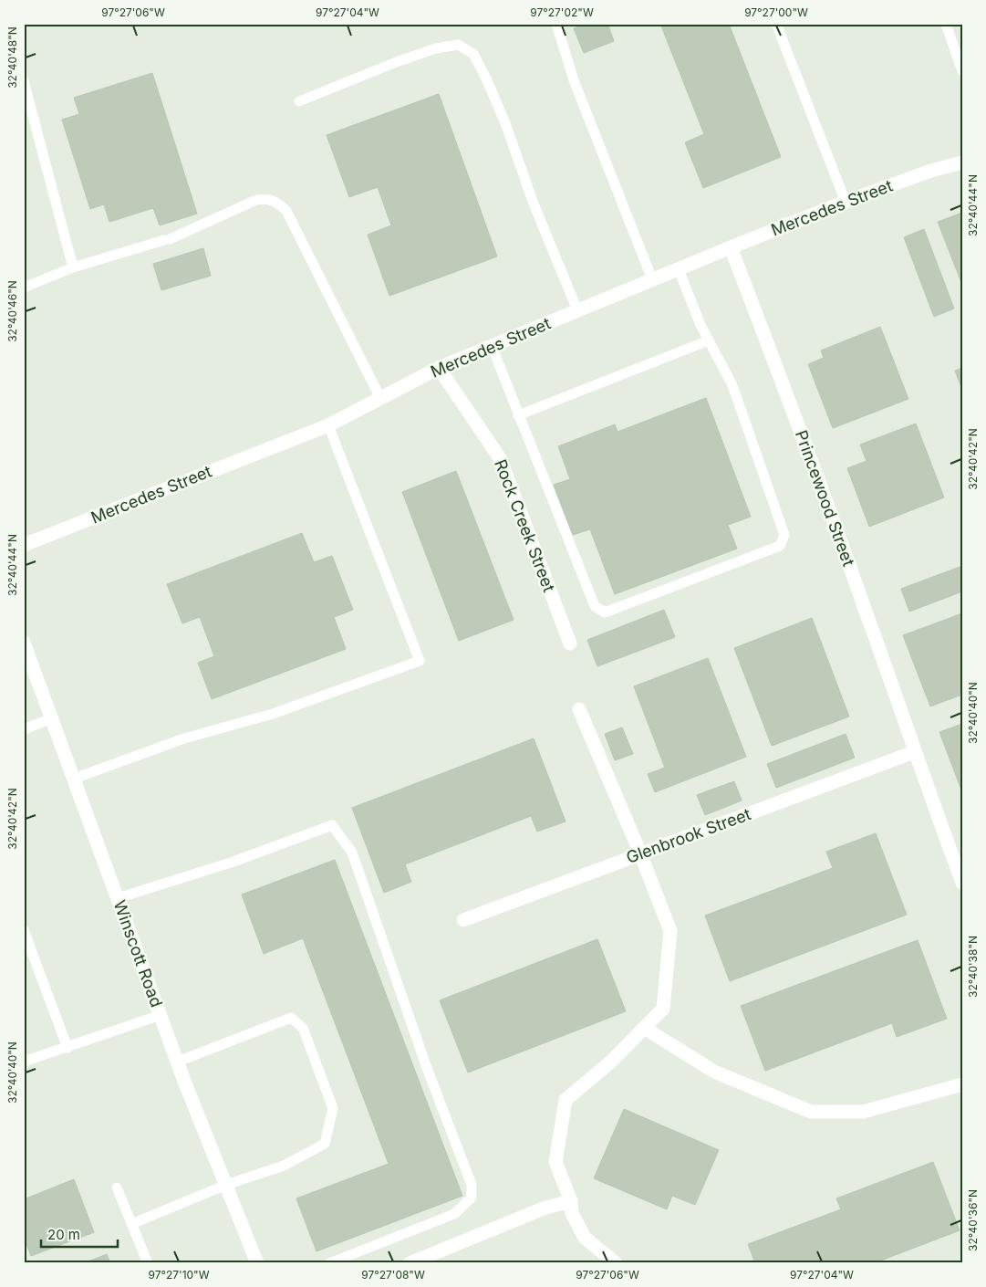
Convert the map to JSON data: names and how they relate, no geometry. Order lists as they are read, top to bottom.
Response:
{
  "streets": {
    "street": [
      "Mercedes Street",
      "Princewood Street",
      "Rock Creek Street",
      "Glenbrook Street",
      "Winscott Road"
    ]
  },
  "crossings": [
    ["Mercedes Street", "Princewood Street"],
    ["Mercedes Street", "Rock Creek Street"],
    ["Princewood Street", "Glenbrook Street"]
  ],
  "scale_bar": "20 m",
  "coordinates": [
    "97°27'06\"W",
    "97°27'04\"W",
    "97°27'02\"W",
    "97°27'00\"W",
    "32°40'48\"N",
    "32°40'44\"N",
    "32°40'46\"N",
    "32°40'42\"N",
    "32°40'40\"N",
    "32°40'38\"N",
    "32°40'36\"N",
    "97°27'10\"W",
    "97°27'08\"W"
  ]
}
